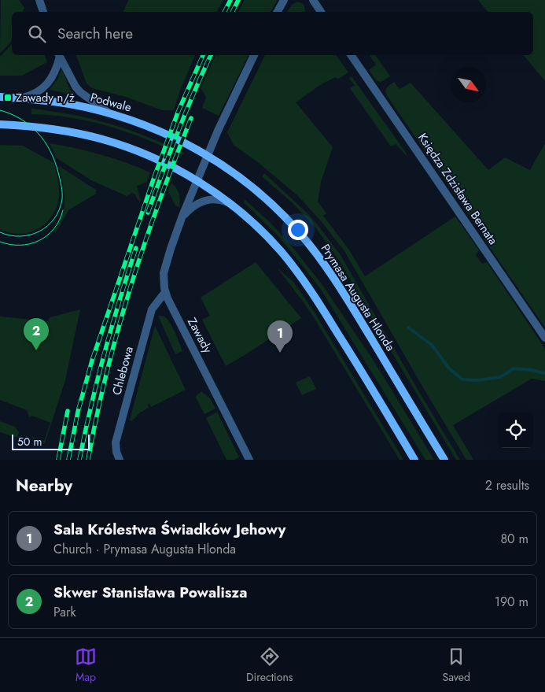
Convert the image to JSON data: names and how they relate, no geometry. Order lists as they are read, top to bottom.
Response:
{
  "streets": {
    "main road": ["Podwale", "Prymasa Augusta Hlonda"],
    "street": ["Księdza Zdzisława Bernata", "Zawady", "Chlebowa"]
  },
  "crossings": [
    ["Podwale", "Prymasa Augusta Hlonda"],
    ["Podwale", "Zawady"],
    ["Prymasa Augusta Hlonda", "Zawady"],
    ["Zawady", "Chlebowa"]
  ],
  "places": {
    "transit": ["Zawady n/ż"]
  },
  "scale_bar": "50 m",
  "north": "bottom right",
  "page": {
    "search": "Search here",
    "pins": ["2", "1"],
    "scale": "50 m",
    "heading": ["Nearby", "2 results"],
    "list": [
      {
        "mark": "1",
        "name": "Sala Królestwa Świadków Jehowy",
        "note": "Church · Prymasa Augusta Hlonda",
        "value": "80 m"
      },
      {
        "mark": "2",
        "name": "Skwer Stanisława Powalisza",
        "note": "Park",
        "value": "190 m"
      }
    ],
    "nav": ["Map", "Directions", "Saved"]
  }
}
